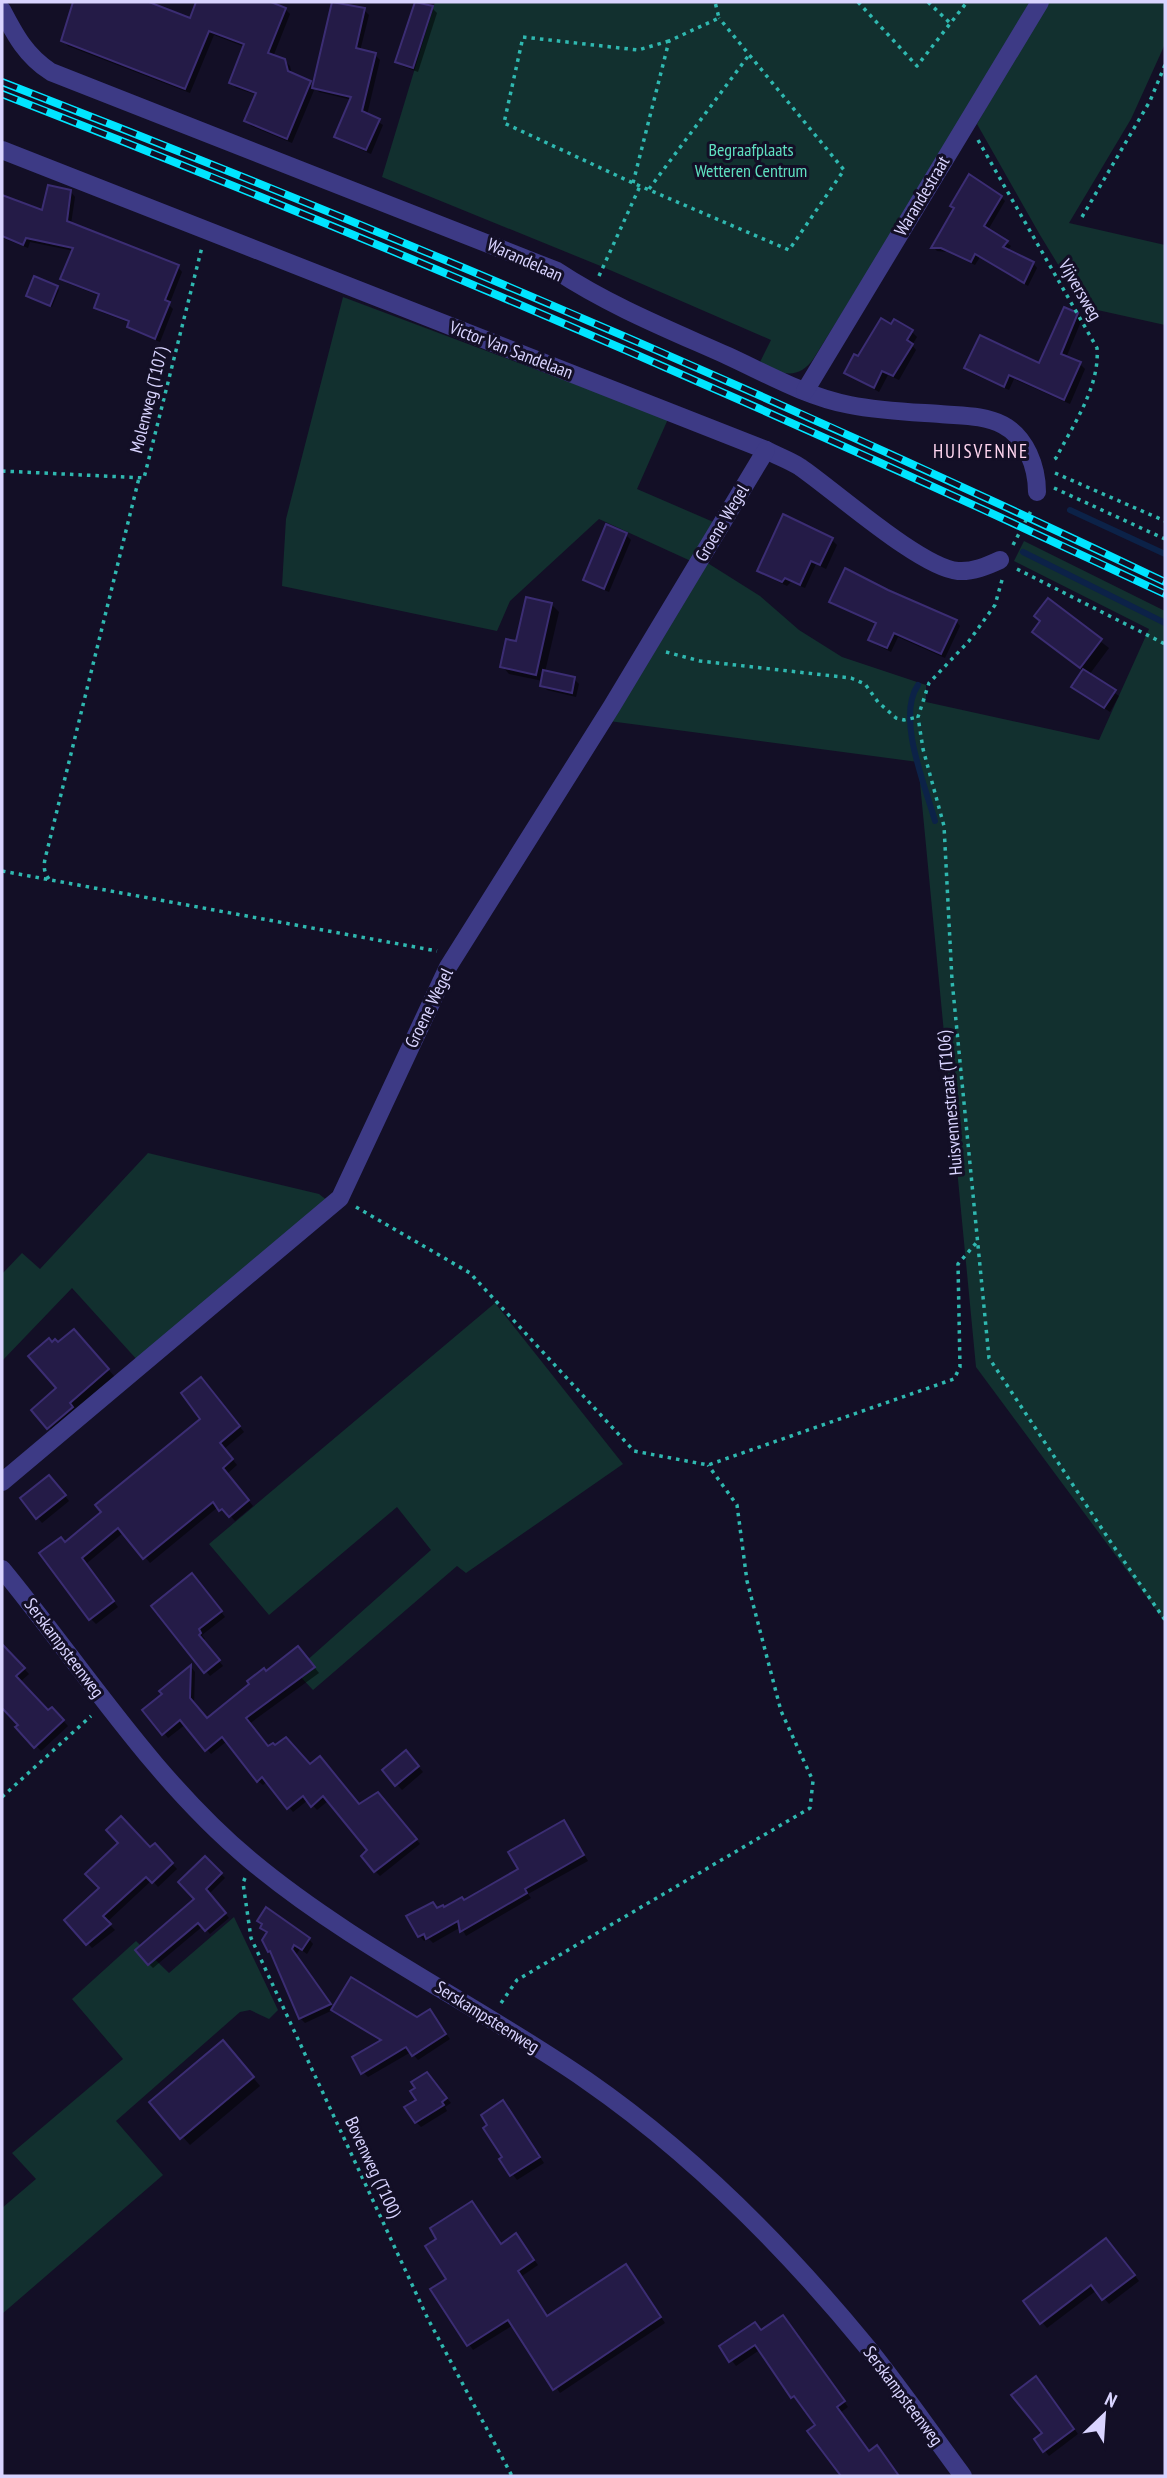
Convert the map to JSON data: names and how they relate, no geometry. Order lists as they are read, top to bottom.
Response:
{
  "streets": {
    "street": [
      "Warandestraat",
      "Warandelaan",
      "Victor Van Sandelaan",
      "Groene Wegel",
      "Serskampsteenweg"
    ],
    "path": [
      "Vijversweg",
      "Molenweg (T107)",
      "Huisvennestraat (T106)",
      "Bovenweg (T100)"
    ]
  },
  "crossings": [
    ["Warandestraat", "Warandelaan"],
    ["Warandestraat", "Vijversweg"],
    ["Warandelaan", "Vijversweg"],
    ["Victor Van Sandelaan", "Molenweg (T107)"],
    ["Victor Van Sandelaan", "Groene Wegel"],
    ["Victor Van Sandelaan", "Huisvennestraat (T106)"],
    ["Serskampsteenweg", "Bovenweg (T100)"]
  ],
  "districts": ["HUISVENNE"],
  "parks": ["Begraafplaats Wetteren Centrum"],
  "north": "top right"
}
